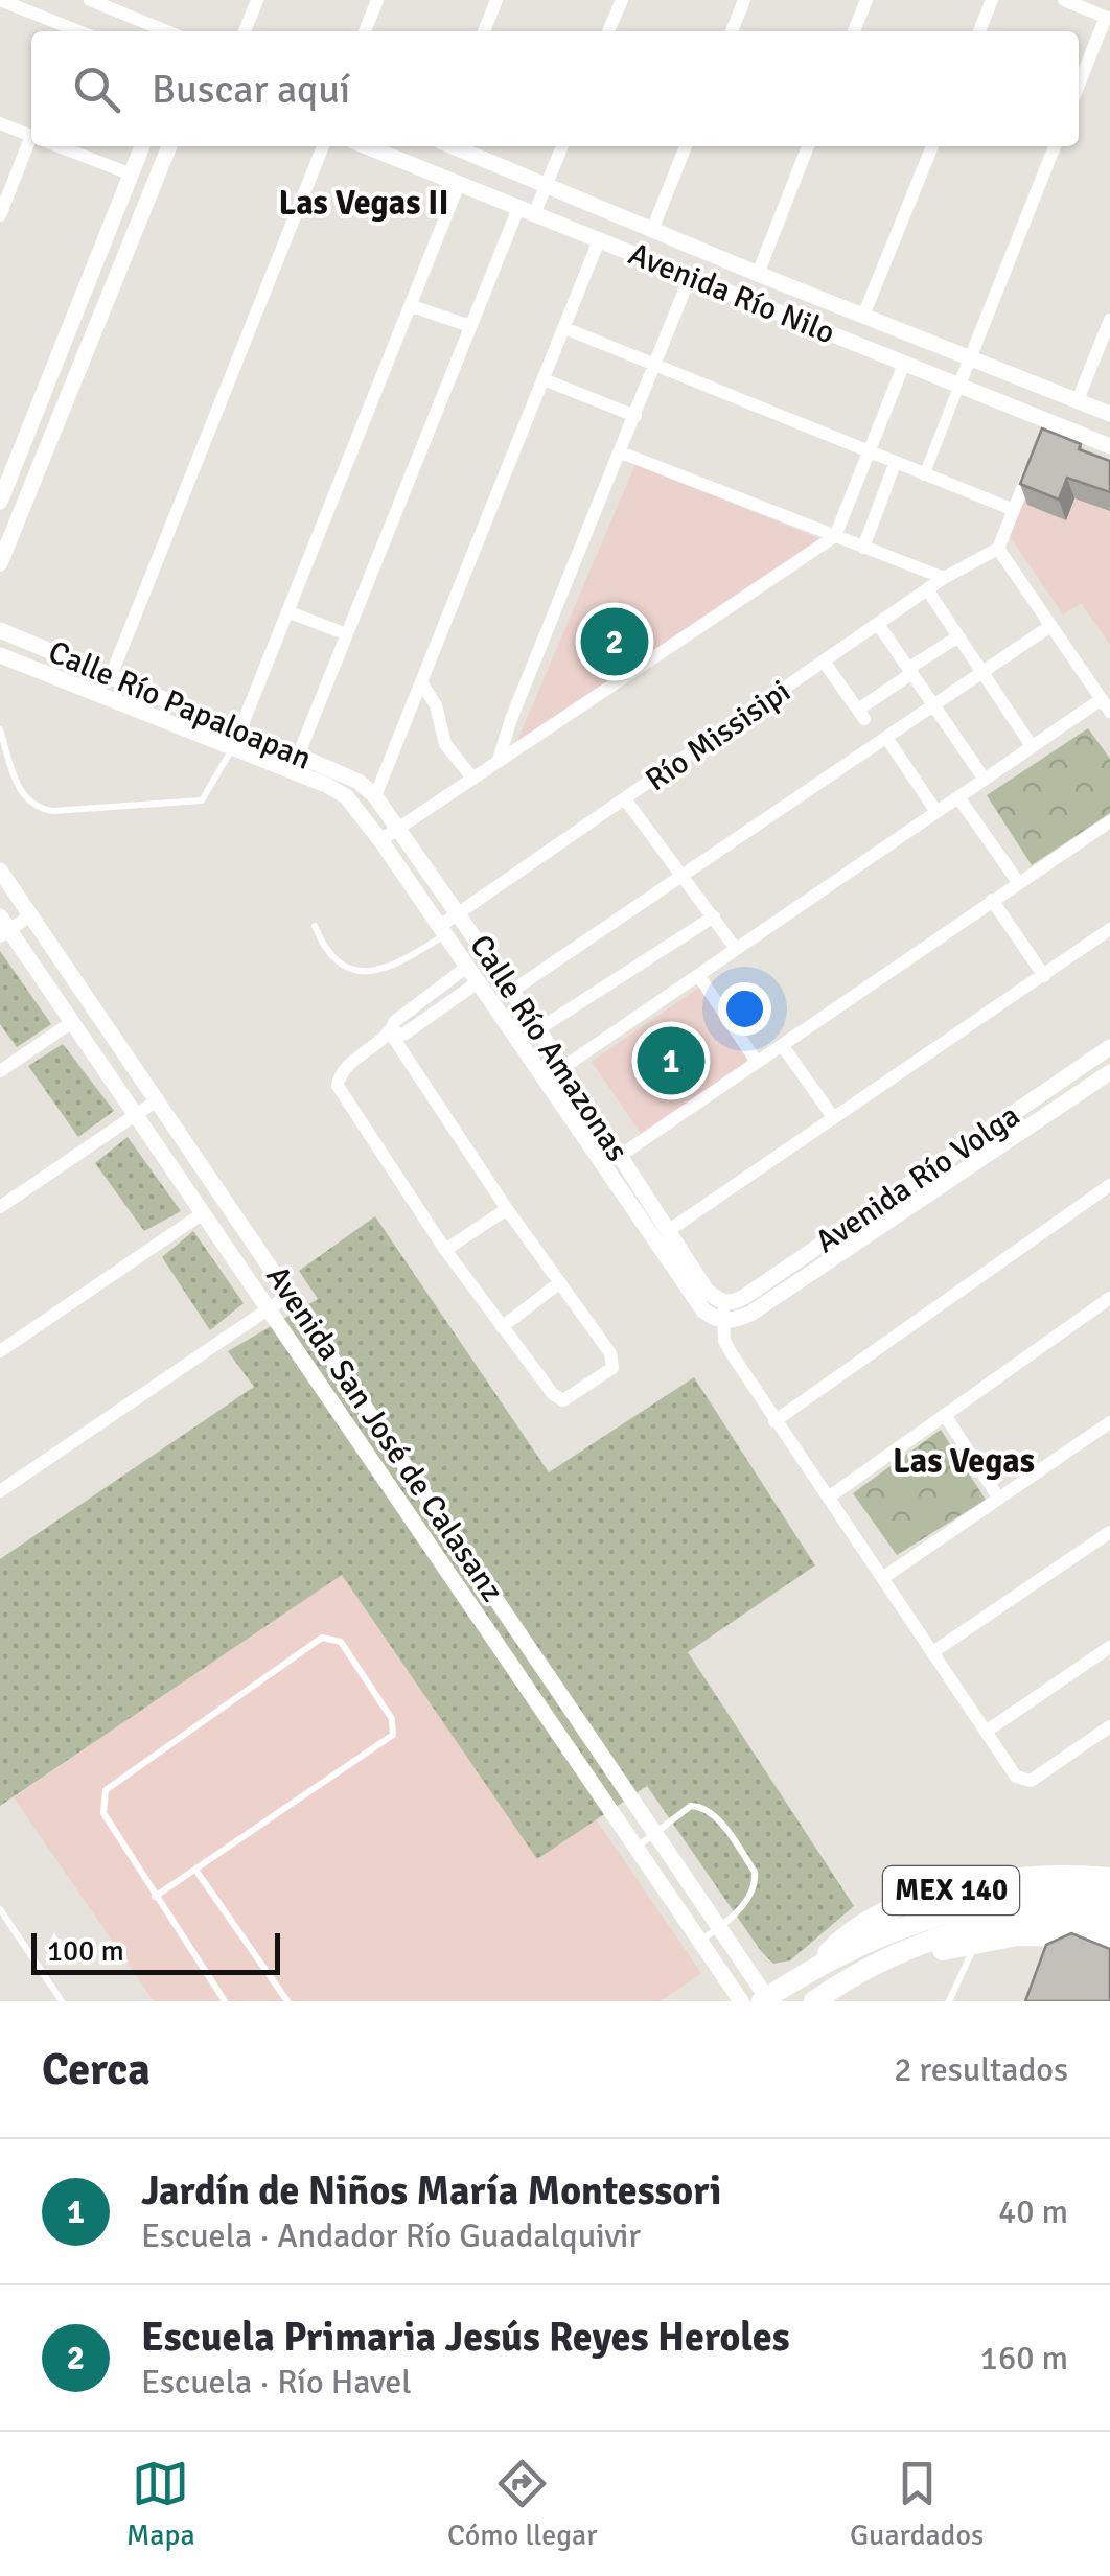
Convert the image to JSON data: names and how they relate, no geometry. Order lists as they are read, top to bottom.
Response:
{
  "streets": {
    "main road": ["MEX 140"],
    "street": [
      "Avenida Río Nilo",
      "Calle Río Papaloapan",
      "Río Missisipi",
      "Calle Río Amazonas",
      "Avenida Río Volga",
      "Avenida San José de Calasanz"
    ]
  },
  "crossings": [
    ["Calle Río Papaloapan", "Calle Río Amazonas"],
    ["Río Missisipi", "Calle Río Amazonas"],
    ["Calle Río Amazonas", "Avenida Río Volga"],
    ["Avenida San José de Calasanz", "MEX 140"]
  ],
  "districts": ["Las Vegas II", "Las Vegas"],
  "scale_bar": "100 m",
  "page": {
    "search": "Buscar aquí",
    "pins": ["2", "1"],
    "scale": "100 m",
    "heading": ["Cerca", "2 resultados"],
    "list": [
      {
        "mark": "1",
        "name": "Jardín de Niños María Montessori",
        "note": "Escuela · Andador Río Guadalquivir",
        "value": "40 m"
      },
      {
        "mark": "2",
        "name": "Escuela Primaria Jesús Reyes Heroles",
        "note": "Escuela · Río Havel",
        "value": "160 m"
      }
    ],
    "nav": ["Mapa", "Cómo llegar", "Guardados"]
  }
}
